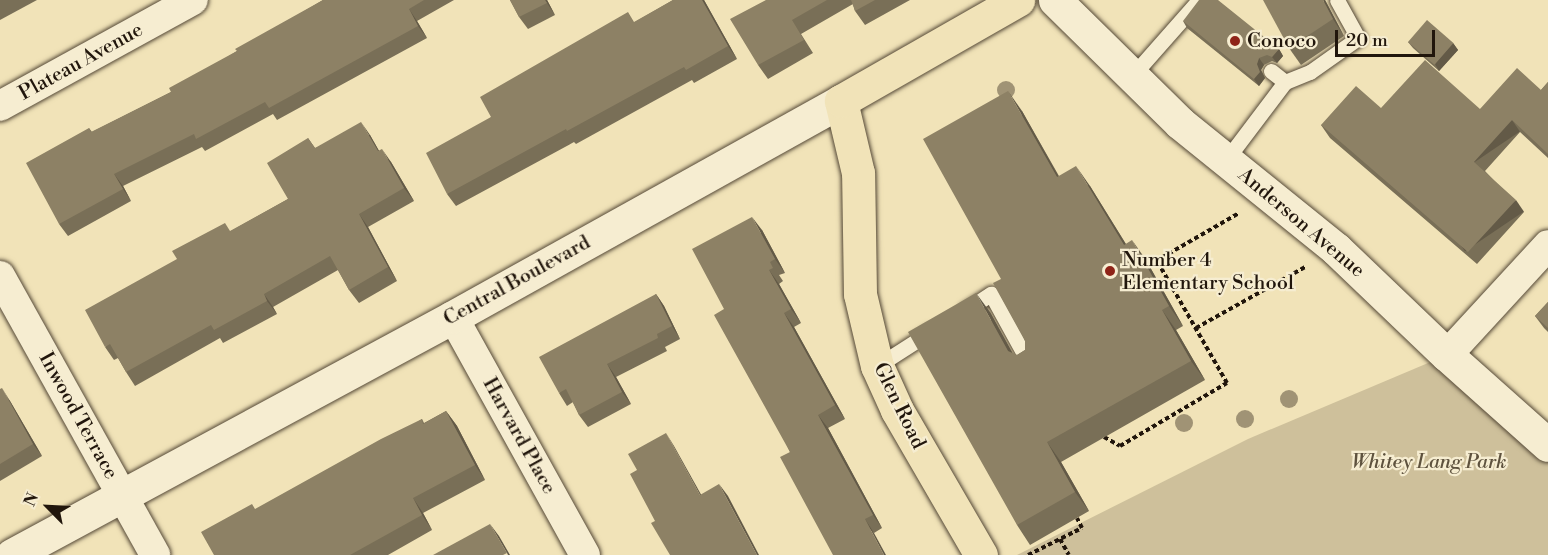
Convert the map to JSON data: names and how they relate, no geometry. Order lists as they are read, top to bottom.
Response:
{
  "streets": {
    "main road": ["Anderson Avenue", "Central Boulevard", "Glen Road"],
    "street": ["Plateau Avenue", "Inwood Terrace", "Harvard Place"]
  },
  "crossings": [
    ["Central Boulevard", "Glen Road"],
    ["Central Boulevard", "Inwood Terrace"],
    ["Central Boulevard", "Harvard Place"]
  ],
  "parks": ["Whitey Lang Park"],
  "places": ["Conoco", "Number 4 Elementary School"],
  "scale_bar": "20 m",
  "north": "top left"
}
